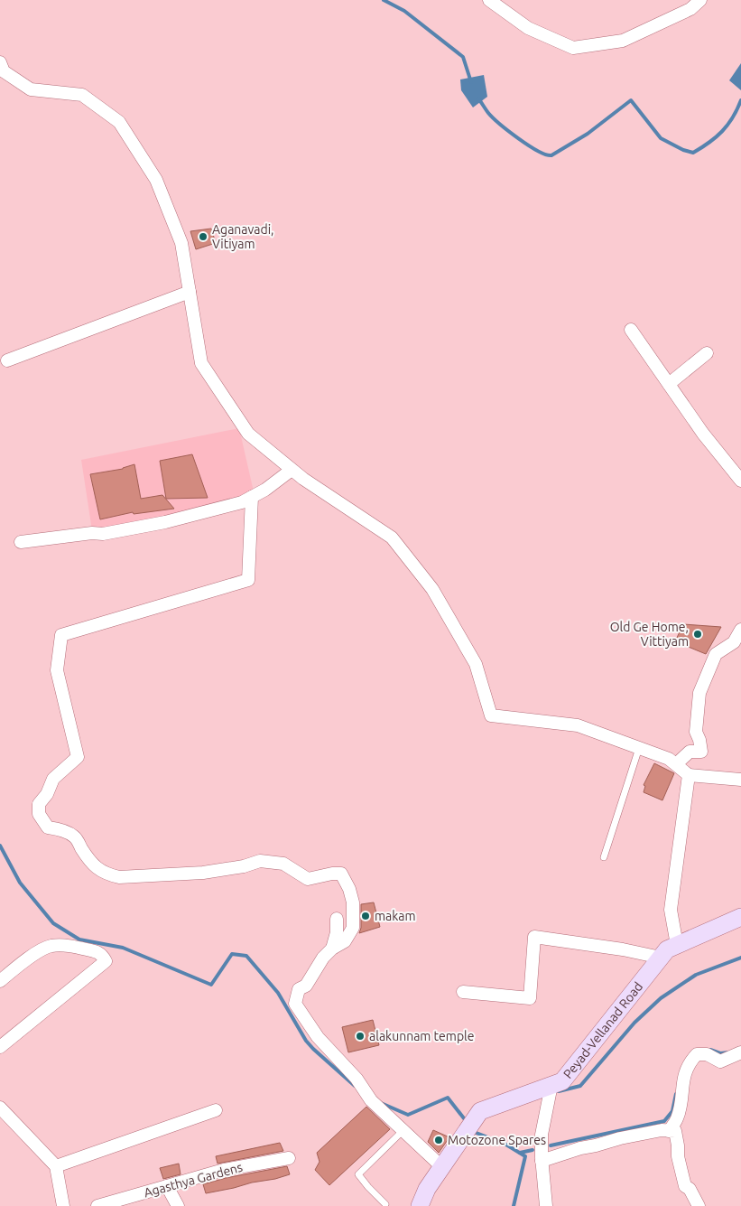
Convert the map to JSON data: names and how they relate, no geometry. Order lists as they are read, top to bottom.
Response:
{
  "streets": {
    "main road": ["Peyad-Vellanad Road"],
    "street": ["Agasthya Gardens"]
  },
  "places": [
    "Aganavadi, Vitiyam",
    "Old Ge Home, Vittiyam",
    "makam",
    "alakunnam temple",
    "Motozone Spares"
  ]
}
